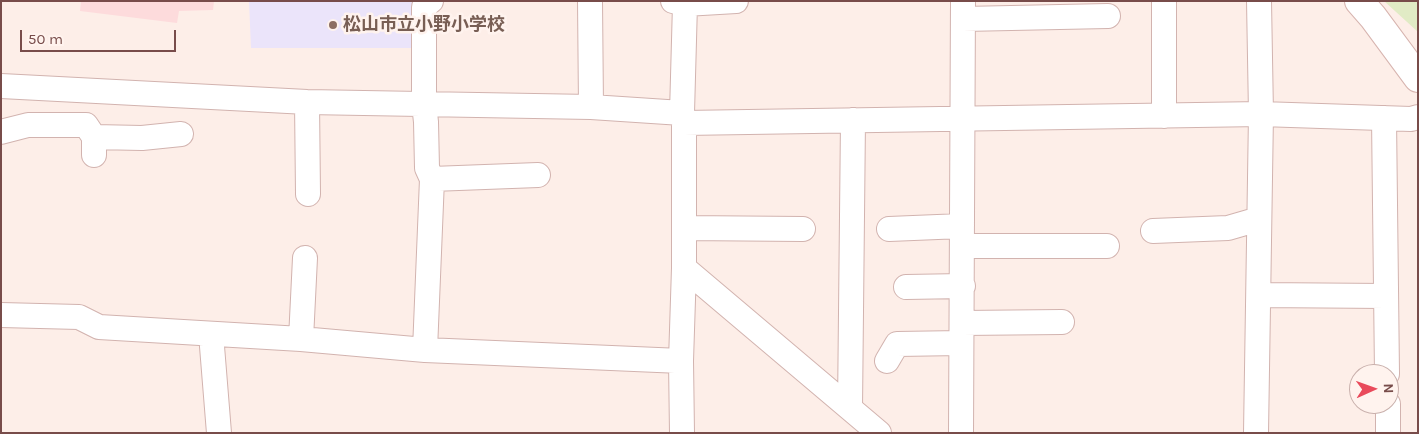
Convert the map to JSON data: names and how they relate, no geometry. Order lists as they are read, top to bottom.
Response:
{
  "places": ["松山市立小野小学校"],
  "scale_bar": "50 m",
  "north": "right"
}
